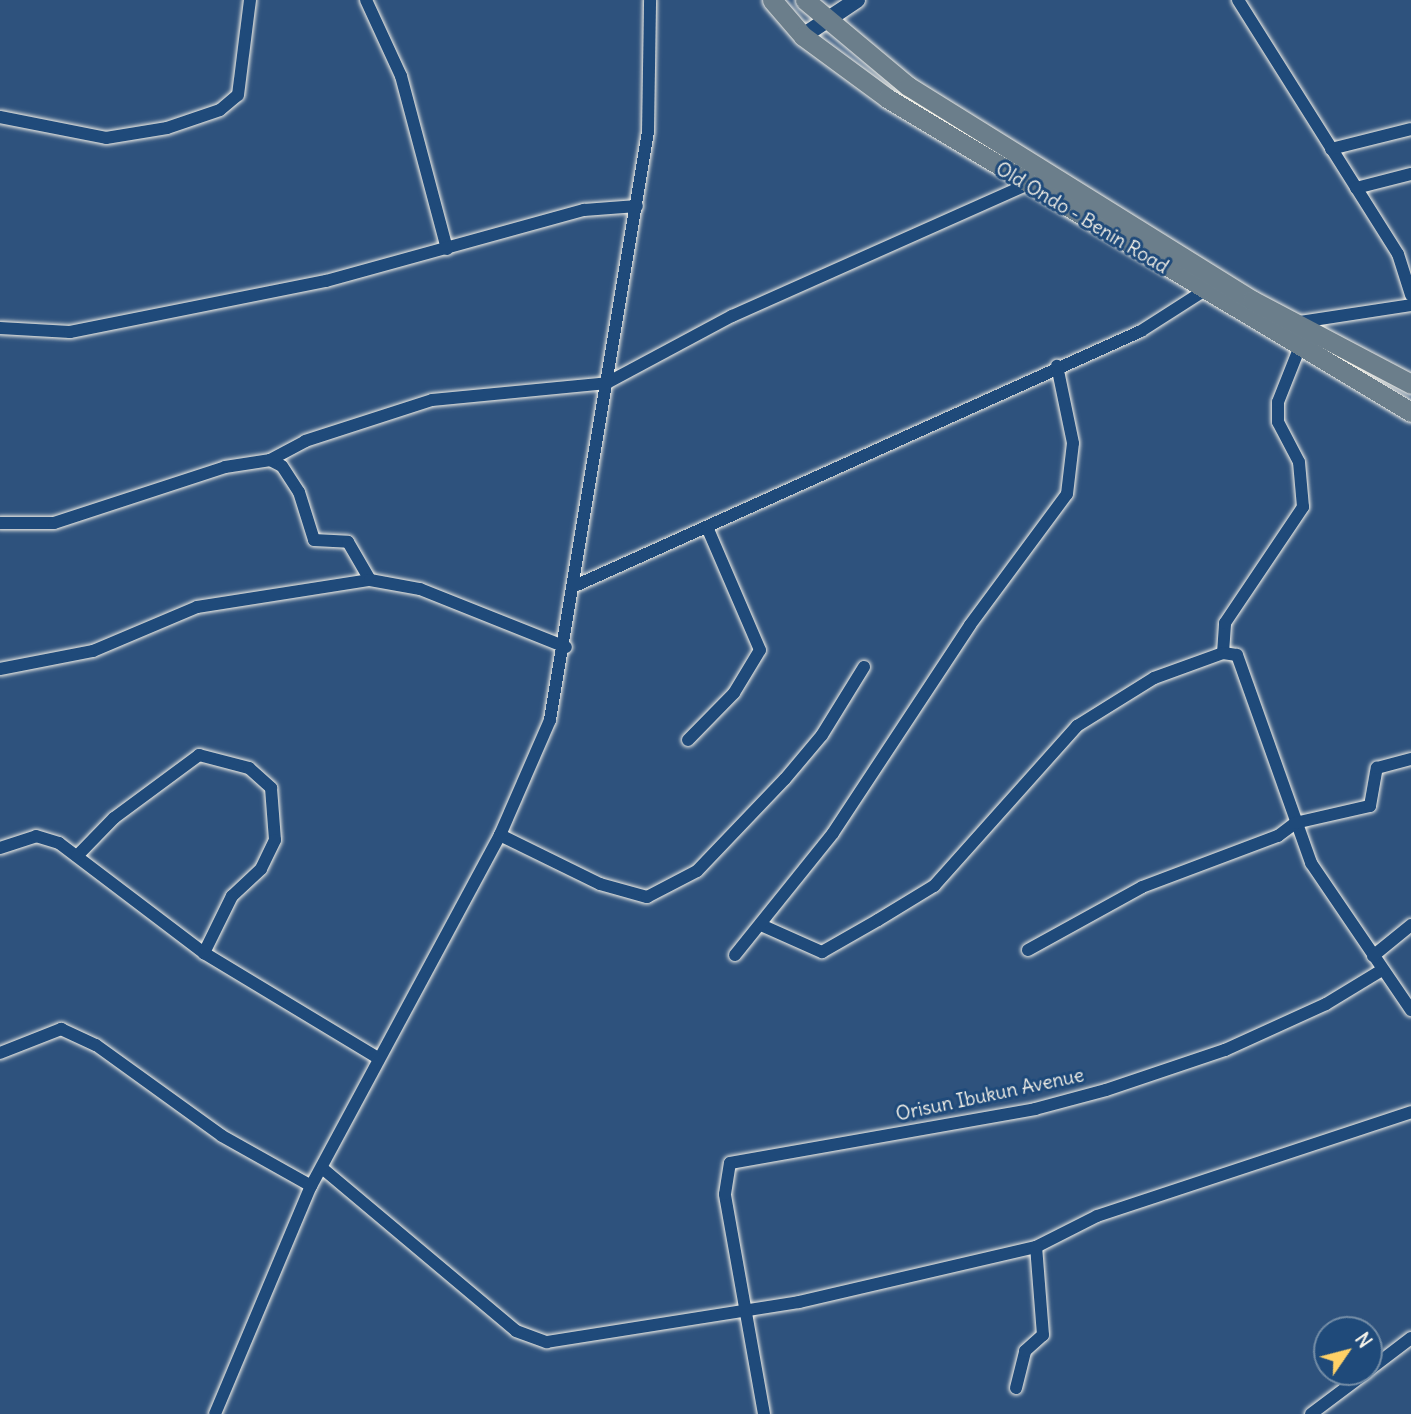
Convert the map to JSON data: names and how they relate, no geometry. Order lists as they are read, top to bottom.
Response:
{
  "streets": {
    "main road": ["Old Ondo - Benin Road"],
    "street": ["Orisun Ibukun Avenue"]
  },
  "north": "top right"
}
